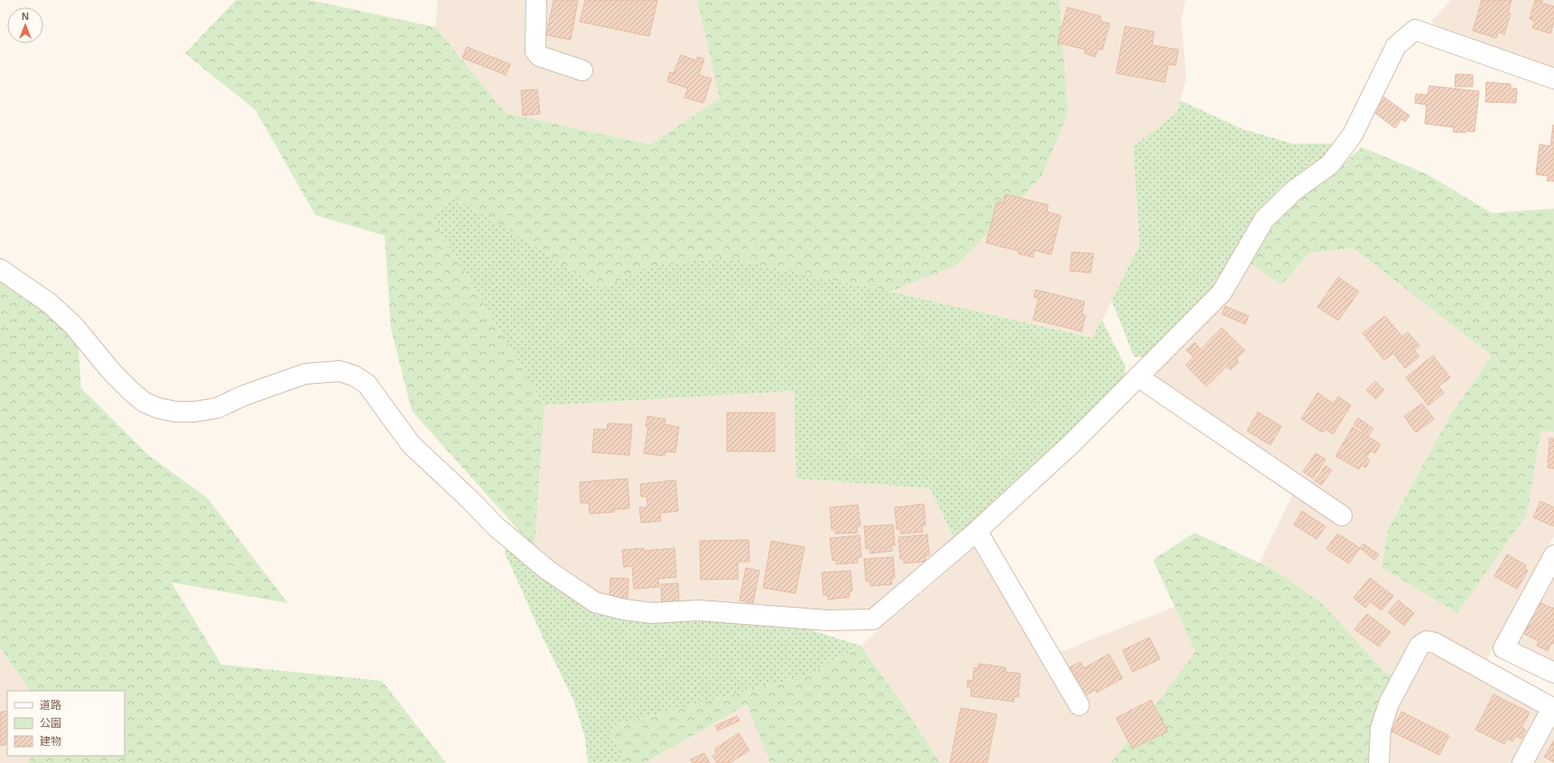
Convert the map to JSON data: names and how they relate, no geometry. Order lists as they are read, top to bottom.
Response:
{
  "legend": ["道路", "公園", "建物"],
  "north": "top"
}
